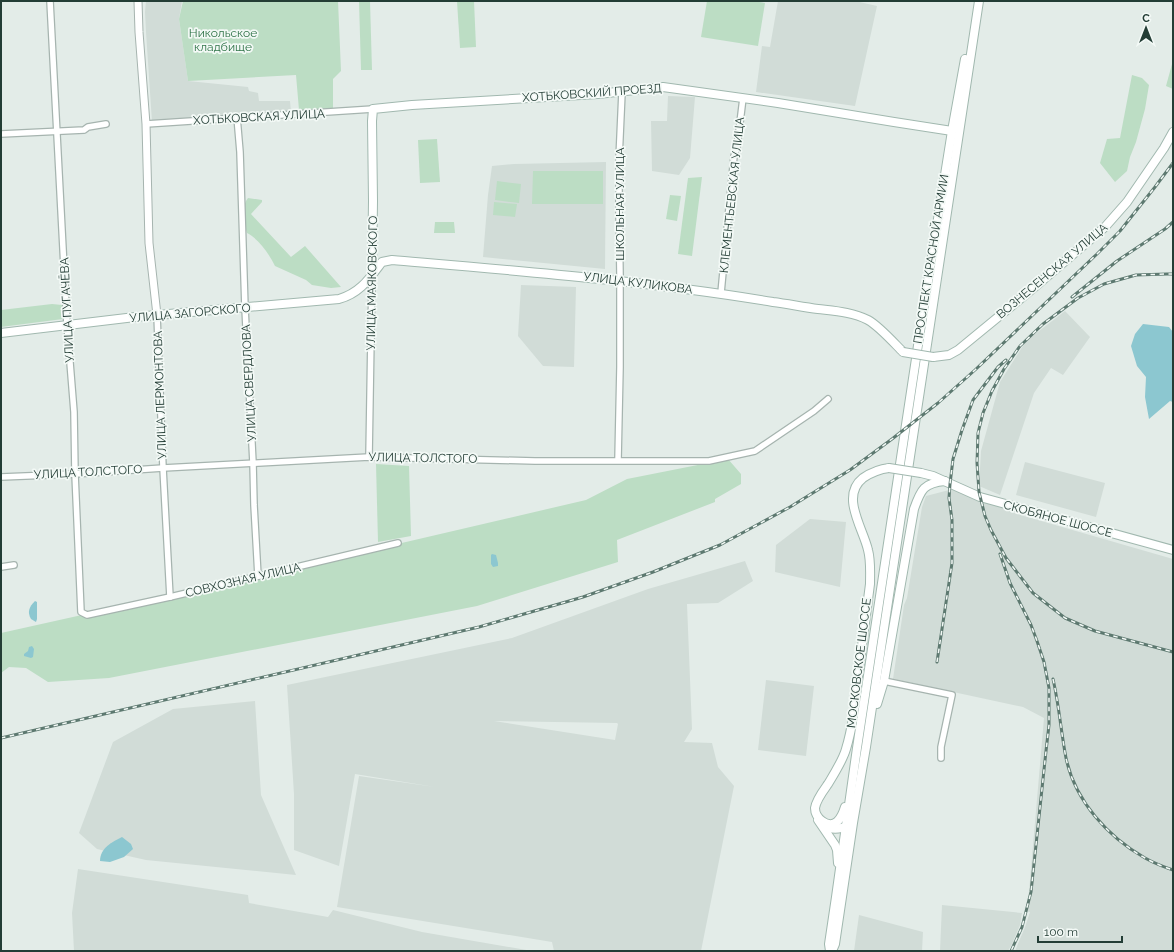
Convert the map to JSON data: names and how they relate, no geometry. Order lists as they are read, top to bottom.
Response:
{
  "streets": {
    "main road": [
      "ХОТЬКОВСКИЙ ПРОЕЗД",
      "ПРОСПЕКТ КРАСНОЙ АРМИИ",
      "ВОЗНЕСЕНСКАЯ УЛИЦА",
      "УЛИЦА МАЯКОВСКОГО",
      "УЛИЦА КУЛИКОВА",
      "УЛИЦА ЗАГОРСКОГО",
      "СКОБЯНОЕ ШОССЕ",
      "МОСКОВСКОЕ ШОССЕ"
    ],
    "street": [
      "ХОТЬКОВСКАЯ УЛИЦА",
      "КЛЕМЕНТЬЕВСКАЯ УЛИЦА",
      "ШКОЛЬНАЯ УЛИЦА",
      "УЛИЦА ПУГАЧЁВА",
      "УЛИЦА СВЕРДЛОВА",
      "УЛИЦА ЛЕРМОНТОВА",
      "УЛИЦА ТОЛСТОГО",
      "СОВХОЗНАЯ УЛИЦА"
    ]
  },
  "crossings": [
    ["ХОТЬКОВСКИЙ ПРОЕЗД", "ХОТЬКОВСКАЯ УЛИЦА"],
    ["ХОТЬКОВСКИЙ ПРОЕЗД", "КЛЕМЕНТЬЕВСКАЯ УЛИЦА"],
    ["ХОТЬКОВСКИЙ ПРОЕЗД", "ШКОЛЬНАЯ УЛИЦА"],
    ["ХОТЬКОВСКИЙ ПРОЕЗД", "ПРОСПЕКТ КРАСНОЙ АРМИИ"],
    ["ХОТЬКОВСКИЙ ПРОЕЗД", "УЛИЦА МАЯКОВСКОГО"],
    ["ХОТЬКОВСКАЯ УЛИЦА", "УЛИЦА МАЯКОВСКОГО"],
    ["ХОТЬКОВСКАЯ УЛИЦА", "УЛИЦА СВЕРДЛОВА"],
    ["ХОТЬКОВСКАЯ УЛИЦА", "УЛИЦА ЛЕРМОНТОВА"],
    ["КЛЕМЕНТЬЕВСКАЯ УЛИЦА", "УЛИЦА КУЛИКОВА"],
    ["ШКОЛЬНАЯ УЛИЦА", "УЛИЦА КУЛИКОВА"],
    ["ШКОЛЬНАЯ УЛИЦА", "УЛИЦА ТОЛСТОГО"],
    ["ПРОСПЕКТ КРАСНОЙ АРМИИ", "МОСКОВСКОЕ ШОССЕ"],
    ["ВОЗНЕСЕНСКАЯ УЛИЦА", "УЛИЦА КУЛИКОВА"],
    ["УЛИЦА МАЯКОВСКОГО", "УЛИЦА КУЛИКОВА"],
    ["УЛИЦА МАЯКОВСКОГО", "УЛИЦА ЗАГОРСКОГО"],
    ["УЛИЦА МАЯКОВСКОГО", "УЛИЦА ТОЛСТОГО"],
    ["УЛИЦА КУЛИКОВА", "УЛИЦА ЗАГОРСКОГО"],
    ["УЛИЦА ПУГАЧЁВА", "УЛИЦА ЗАГОРСКОГО"],
    ["УЛИЦА ПУГАЧЁВА", "УЛИЦА ТОЛСТОГО"],
    ["УЛИЦА ПУГАЧЁВА", "СОВХОЗНАЯ УЛИЦА"],
    ["УЛИЦА ЗАГОРСКОГО", "УЛИЦА СВЕРДЛОВА"],
    ["УЛИЦА ЗАГОРСКОГО", "УЛИЦА ЛЕРМОНТОВА"],
    ["УЛИЦА СВЕРДЛОВА", "УЛИЦА ТОЛСТОГО"],
    ["УЛИЦА СВЕРДЛОВА", "СОВХОЗНАЯ УЛИЦА"],
    ["УЛИЦА ЛЕРМОНТОВА", "УЛИЦА ТОЛСТОГО"],
    ["УЛИЦА ЛЕРМОНТОВА", "СОВХОЗНАЯ УЛИЦА"],
    ["СКОБЯНОЕ ШОССЕ", "МОСКОВСКОЕ ШОССЕ"]
  ],
  "parks": ["Никольское кладбище"],
  "scale_bar": "100 m",
  "north": "top"
}
